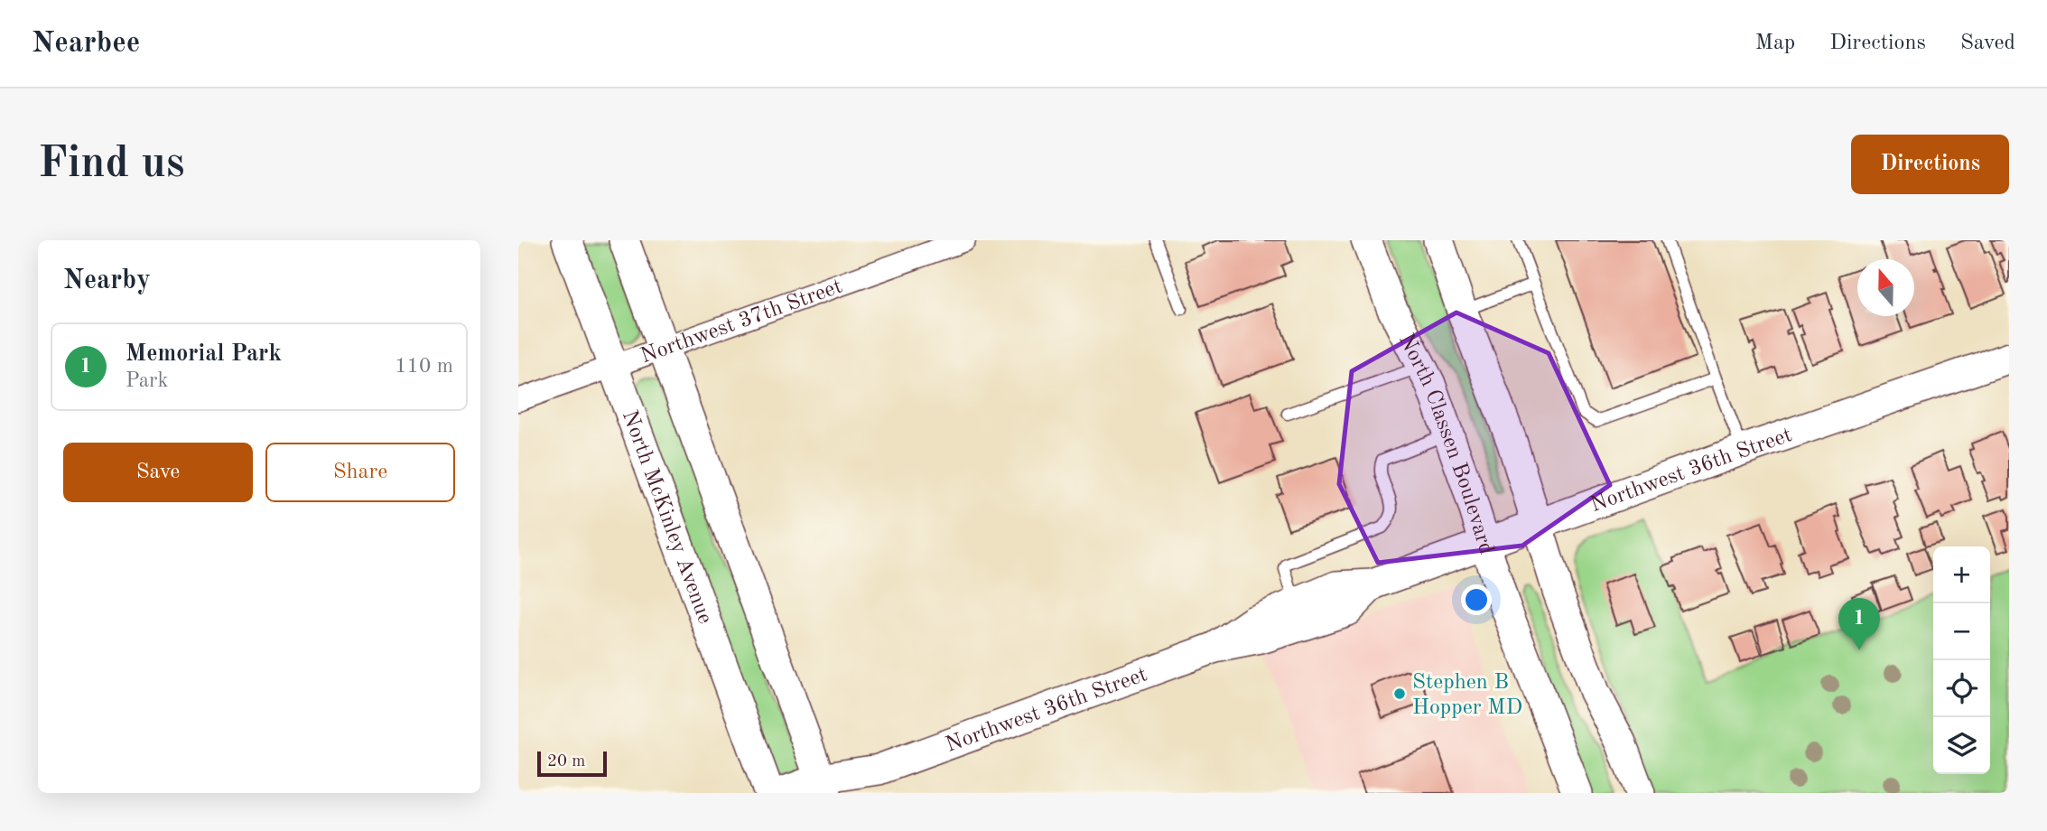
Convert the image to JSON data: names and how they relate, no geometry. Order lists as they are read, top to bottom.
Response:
{
  "streets": {
    "street": [
      "Northwest 37th Street",
      "North Classen Boulevard",
      "Northwest 36th Street",
      "North McKinley Avenue"
    ]
  },
  "crossings": [
    ["Northwest 37th Street", "North McKinley Avenue"],
    ["North Classen Boulevard", "Northwest 36th Street"]
  ],
  "places": ["Stephen B Hopper MD"],
  "scale_bar": "20 m",
  "north": "top",
  "page": {
    "header": "Nearbee",
    "nav": ["Map", "Directions", "Saved"],
    "buttons": [
      "Directions",
      ["Save", "Share"]
    ],
    "title": "Find us",
    "heading": "Nearby",
    "list": [
      {
        "mark": "1",
        "name": "Memorial Park",
        "note": "Park",
        "value": "110 m"
      }
    ],
    "map_buttons": ["+", "−"],
    "pins": "1",
    "scale": "20 m"
  }
}
